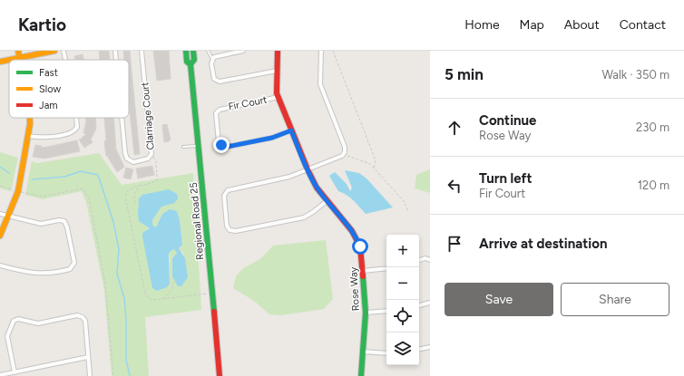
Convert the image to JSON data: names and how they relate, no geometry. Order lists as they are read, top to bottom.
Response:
{
  "streets": {
    "street": [
      "Fir Court",
      "Clarriage Court",
      "Regional Road 25",
      "Rose Way"
    ]
  },
  "crossings": [
    ["Fir Court", "Rose Way"]
  ],
  "legend": ["Fast", "Slow", "Jam"],
  "page": {
    "header": "Kartio",
    "nav": [
      "Home",
      "Map",
      "About",
      "Contact"
    ],
    "heading": ["5 min", "Walk · 350 m"],
    "list": [
      ["Continue", "Rose Way", "230 m"],
      ["Turn left", "Fir Court", "120 m"],
      "Arrive at destination"
    ],
    "map_buttons": ["+", "−"],
    "buttons": ["Save", "Share"]
  }
}
